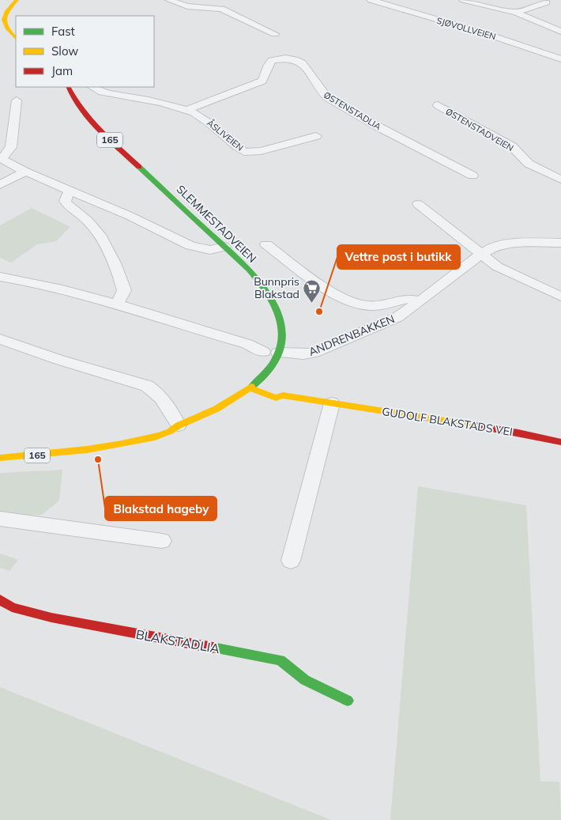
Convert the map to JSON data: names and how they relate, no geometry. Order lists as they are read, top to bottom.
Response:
{
  "streets": {
    "main road": [
      "165",
      "SLEMMESTADVEIEN",
      "GUDOLF BLAKSTADS VEI",
      "BLAKSTADLIA"
    ],
    "street": [
      "SJØVOLLVEIEN",
      "ØSTENSTADLIA",
      "ØSTENSTADVEIEN",
      "ÅSLIVEIEN",
      "ANDRENBAKKEN"
    ]
  },
  "crossings": [
    ["ØSTENSTADLIA", "ÅSLIVEIEN"],
    ["SLEMMESTADVEIEN", "ANDRENBAKKEN"],
    ["SLEMMESTADVEIEN", "GUDOLF BLAKSTADS VEI"]
  ],
  "places": {
    "supermarket": ["Bunnpris Blakstad"],
    "other": ["Vettre post i butikk", "Blakstad hageby"]
  },
  "legend": ["Fast", "Slow", "Jam"]
}
